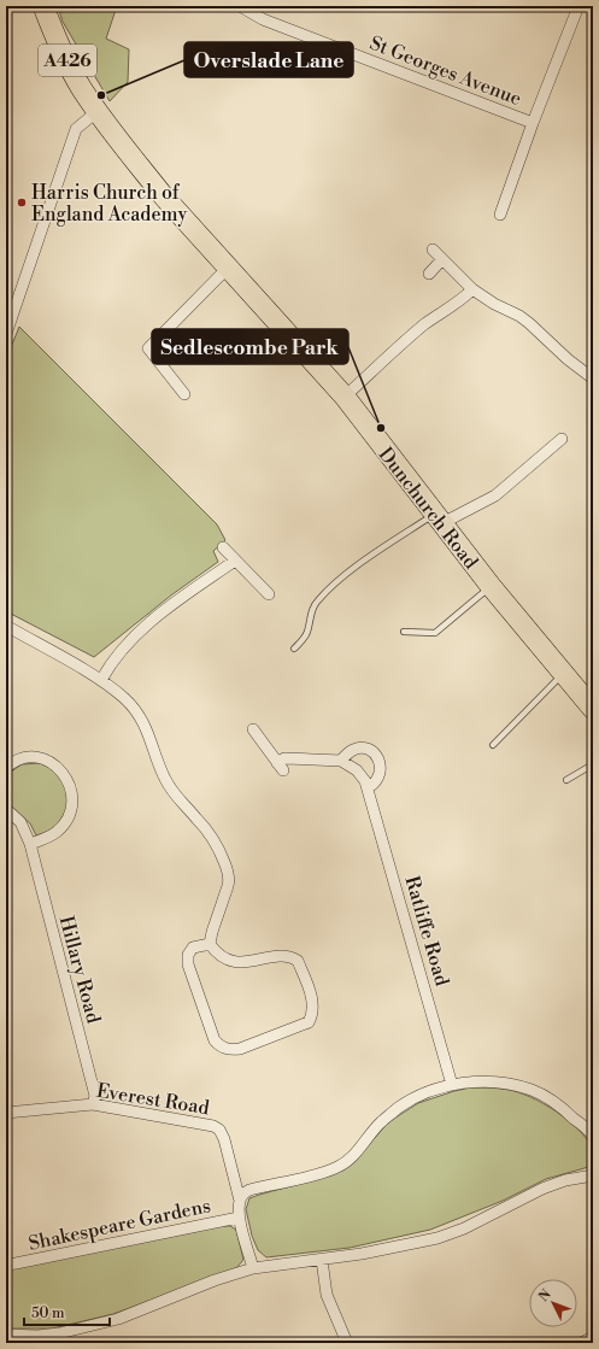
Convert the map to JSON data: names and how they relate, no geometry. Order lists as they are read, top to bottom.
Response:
{
  "streets": {
    "highway": ["A426", "Dunchurch Road"],
    "street": [
      "St Georges Avenue",
      "Ratliffe Road",
      "Hillary Road",
      "Everest Road",
      "Shakespeare Gardens"
    ]
  },
  "crossings": [
    ["Hillary Road", "Everest Road"],
    ["Everest Road", "Shakespeare Gardens"]
  ],
  "places": ["Overslade Lane", "Harris Church of England Academy", "Sedlescombe Park"],
  "scale_bar": "50 m",
  "north": "top left"
}
